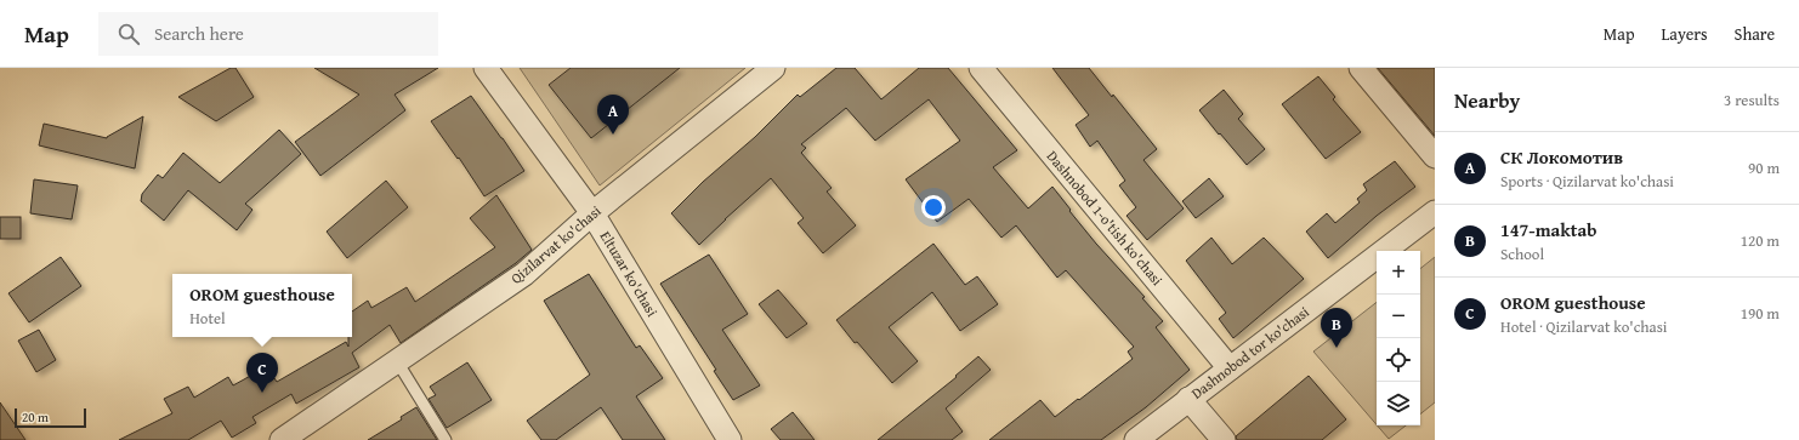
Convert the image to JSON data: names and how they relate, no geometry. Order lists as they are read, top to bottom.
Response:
{
  "streets": {
    "street": [
      "Dashnobod 1-o'tish ko'chasi",
      "Qizilarvat ko'chasi",
      "Eltuzar ko'chasi",
      "Dashnobod tor ko'chasi"
    ]
  },
  "crossings": [
    ["Dashnobod 1-o'tish ko'chasi", "Dashnobod tor ko'chasi"],
    ["Qizilarvat ko'chasi", "Eltuzar ko'chasi"]
  ],
  "scale_bar": "20 m",
  "page": {
    "header": "Map",
    "search": "Search here",
    "nav": ["Map", "Layers", "Share"],
    "heading": ["Nearby", "3 results"],
    "pins": ["A", "B", "C"],
    "list": [
      {
        "mark": "A",
        "name": "СК Локомотив",
        "note": "Sports · Qizilarvat ko'chasi",
        "value": "90 m"
      },
      {
        "mark": "B",
        "name": "147-maktab",
        "note": "School",
        "value": "120 m"
      },
      {
        "mark": "C",
        "name": "OROM guesthouse",
        "note": "Hotel · Qizilarvat ko'chasi",
        "value": "190 m"
      }
    ],
    "map_buttons": ["+", "−"],
    "popup": ["OROM guesthouse", "Hotel"],
    "scale": "20 m"
  }
}
